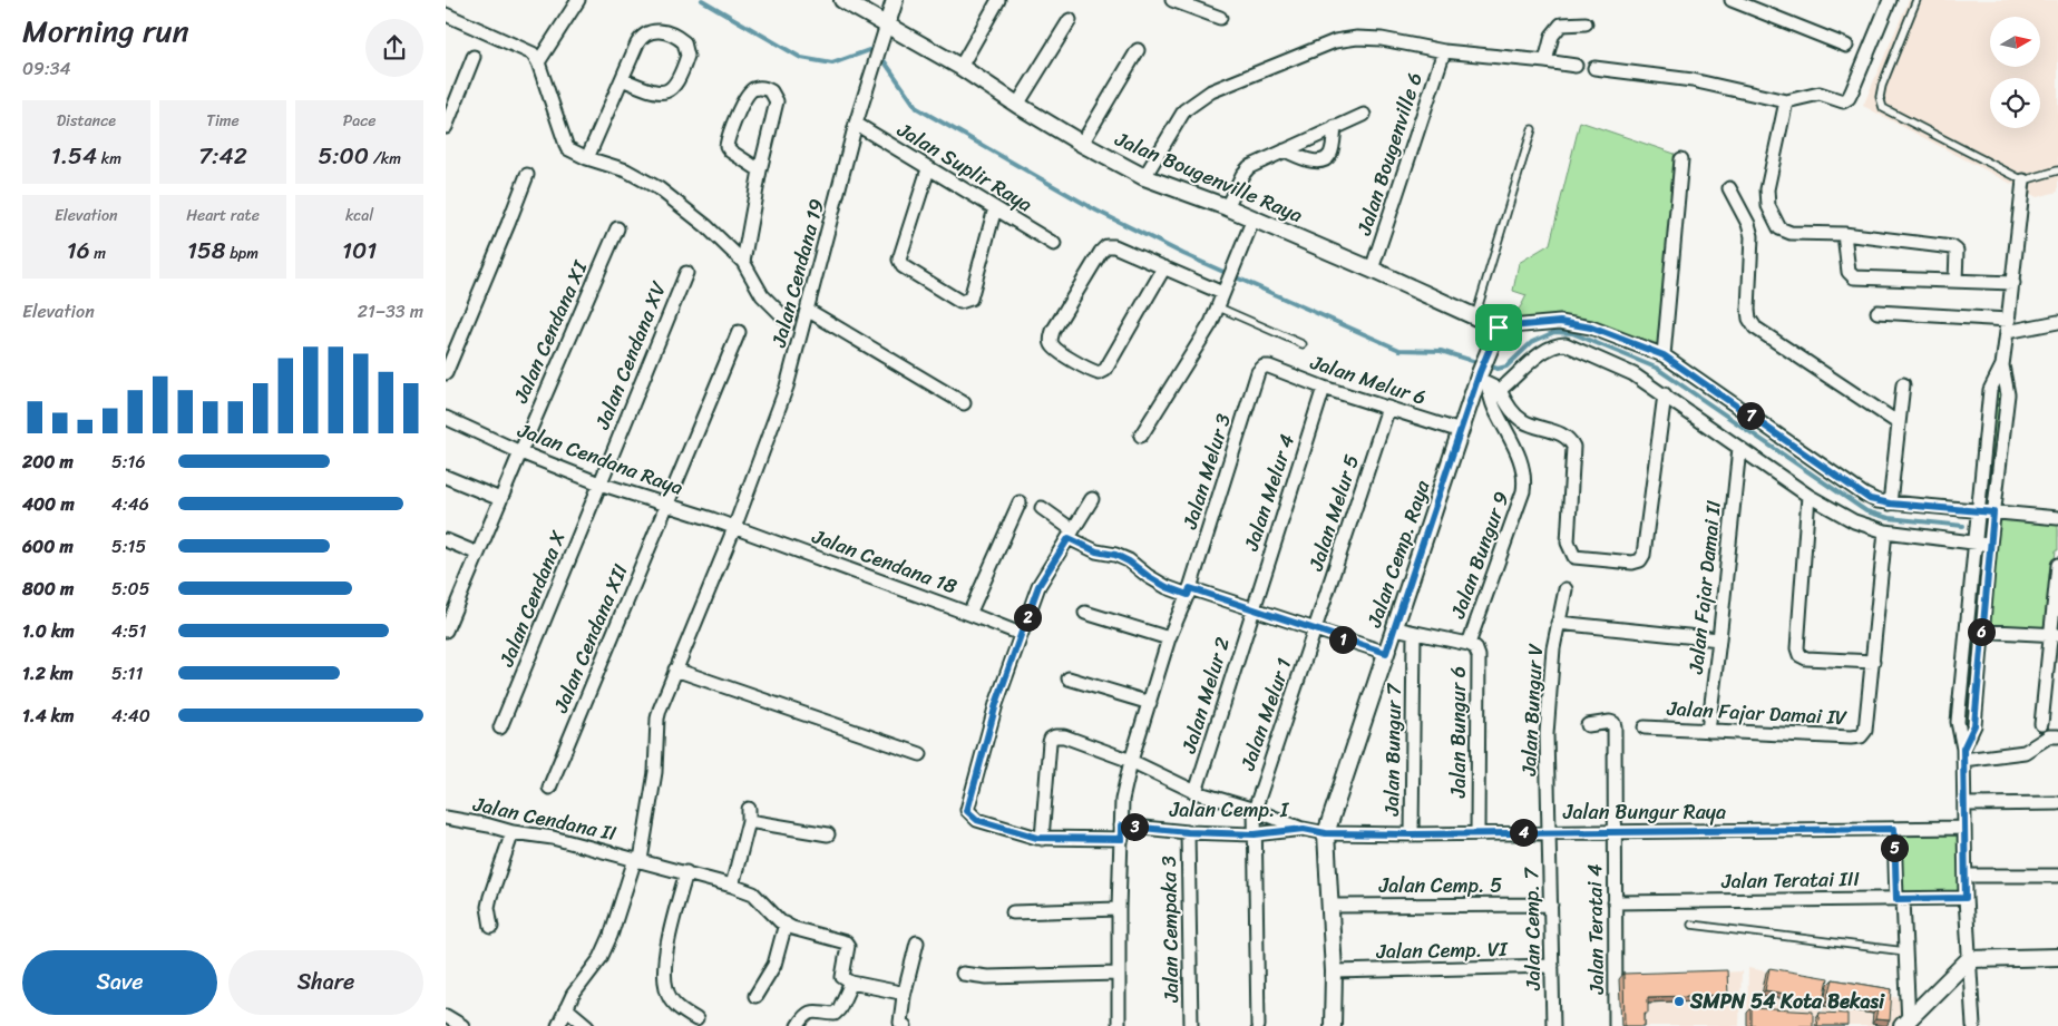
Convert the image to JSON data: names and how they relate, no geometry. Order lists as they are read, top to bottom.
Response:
{
  "streets": {
    "street": [
      "Jalan Bougenville 6",
      "Jalan Suplir Raya",
      "Jalan Bougenville Raya",
      "Jalan Cendana 19",
      "Jalan Cendana XI",
      "Jalan Cendana XV",
      "Jalan Melur 6",
      "Jalan Cendana Raya",
      "Jalan Melur 3",
      "Jalan Melur 4",
      "Jalan Melur 5",
      "Jalan Cemp. Raya",
      "Jalan Bungur 9",
      "Jalan Cendana 18",
      "Jalan Fajar Damai II",
      "Jalan Cendana X",
      "Jalan Cendana XII",
      "Jalan Melur 2",
      "Jalan Bungur V",
      "Jalan Fajar Damai IV",
      "Jalan Melur 1",
      "Jalan Bungur 6",
      "Jalan Bungur 7",
      "Jalan Cemp. I",
      "Jalan Bungur Raya",
      "Jalan Cendana II",
      "Jalan Teratai III",
      "Jalan Cemp. 5",
      "Jalan Cempaka 3",
      "Jalan Cemp. 7",
      "Jalan Teratai 4",
      "Jalan Cemp. VI"
    ]
  },
  "crossings": [
    ["Jalan Bougenville 6", "Jalan Bougenville Raya"],
    ["Jalan Suplir Raya", "Jalan Cendana 19"],
    ["Jalan Bougenville Raya", "Jalan Cendana 19"],
    ["Jalan Bougenville Raya", "Jalan Cemp. Raya"],
    ["Jalan Cendana 19", "Jalan Cendana Raya"],
    ["Jalan Cendana 19", "Jalan Cendana 18"],
    ["Jalan Cendana 19", "Jalan Cendana II"],
    ["Jalan Cendana XI", "Jalan Cendana Raya"],
    ["Jalan Cendana XV", "Jalan Cendana Raya"],
    ["Jalan Cendana XV", "Jalan Cendana X"],
    ["Jalan Melur 6", "Jalan Melur 3"],
    ["Jalan Melur 6", "Jalan Melur 4"],
    ["Jalan Melur 6", "Jalan Melur 5"],
    ["Jalan Melur 6", "Jalan Cemp. Raya"],
    ["Jalan Cendana Raya", "Jalan Cendana 18"],
    ["Jalan Cendana Raya", "Jalan Cendana X"],
    ["Jalan Cendana Raya", "Jalan Cendana XII"],
    ["Jalan Melur 3", "Jalan Cemp. I"],
    ["Jalan Melur 4", "Jalan Melur 2"],
    ["Jalan Melur 5", "Jalan Melur 1"],
    ["Jalan Cemp. Raya", "Jalan Bungur 9"],
    ["Jalan Cemp. Raya", "Jalan Bungur 6"],
    ["Jalan Cemp. Raya", "Jalan Cemp. I"],
    ["Jalan Cemp. Raya", "Jalan Bungur Raya"],
    ["Jalan Cemp. Raya", "Jalan Cemp. 5"],
    ["Jalan Cemp. Raya", "Jalan Cemp. VI"],
    ["Jalan Bungur 9", "Jalan Bungur 6"],
    ["Jalan Cendana 18", "Jalan Cemp. I"],
    ["Jalan Fajar Damai II", "Jalan Fajar Damai IV"],
    ["Jalan Melur 2", "Jalan Cemp. I"],
    ["Jalan Bungur V", "Jalan Bungur Raya"],
    ["Jalan Bungur V", "Jalan Cemp. 7"],
    ["Jalan Melur 1", "Jalan Cemp. I"],
    ["Jalan Bungur 6", "Jalan Bungur 7"],
    ["Jalan Bungur 6", "Jalan Bungur Raya"],
    ["Jalan Bungur 7", "Jalan Bungur Raya"],
    ["Jalan Cemp. I", "Jalan Bungur Raya"],
    ["Jalan Cemp. I", "Jalan Cempaka 3"],
    ["Jalan Bungur Raya", "Jalan Cemp. 7"],
    ["Jalan Bungur Raya", "Jalan Teratai 4"],
    ["Jalan Teratai III", "Jalan Teratai 4"],
    ["Jalan Cemp. 5", "Jalan Cemp. 7"],
    ["Jalan Cemp. 7", "Jalan Cemp. VI"]
  ],
  "places": ["SMPN 54 Kota Bekasi"],
  "north": "right",
  "page": {
    "heading": ["Morning run", "09:34"],
    "stats": [
      ["Distance", "1.54 km"],
      ["Time", "7:42"],
      ["Pace", "5:00 /km"],
      ["Elevation", "16 m"],
      ["Heart rate", "158 bpm"],
      ["kcal", "101"]
    ],
    "chart": ["Elevation", "21–33 m"],
    "pins": [
      "7",
      "2",
      "6",
      "1",
      "3",
      "4",
      "5"
    ],
    "list": [
      {
        "name": "200 m",
        "note": "5:16"
      },
      {
        "name": "400 m",
        "note": "4:46"
      },
      {
        "name": "600 m",
        "note": "5:15"
      },
      {
        "name": "800 m",
        "note": "5:05"
      },
      {
        "name": "1.0 km",
        "note": "4:51"
      },
      {
        "name": "1.2 km",
        "note": "5:11"
      },
      {
        "name": "1.4 km",
        "note": "4:40"
      }
    ],
    "buttons": ["Save", "Share"]
  }
}
